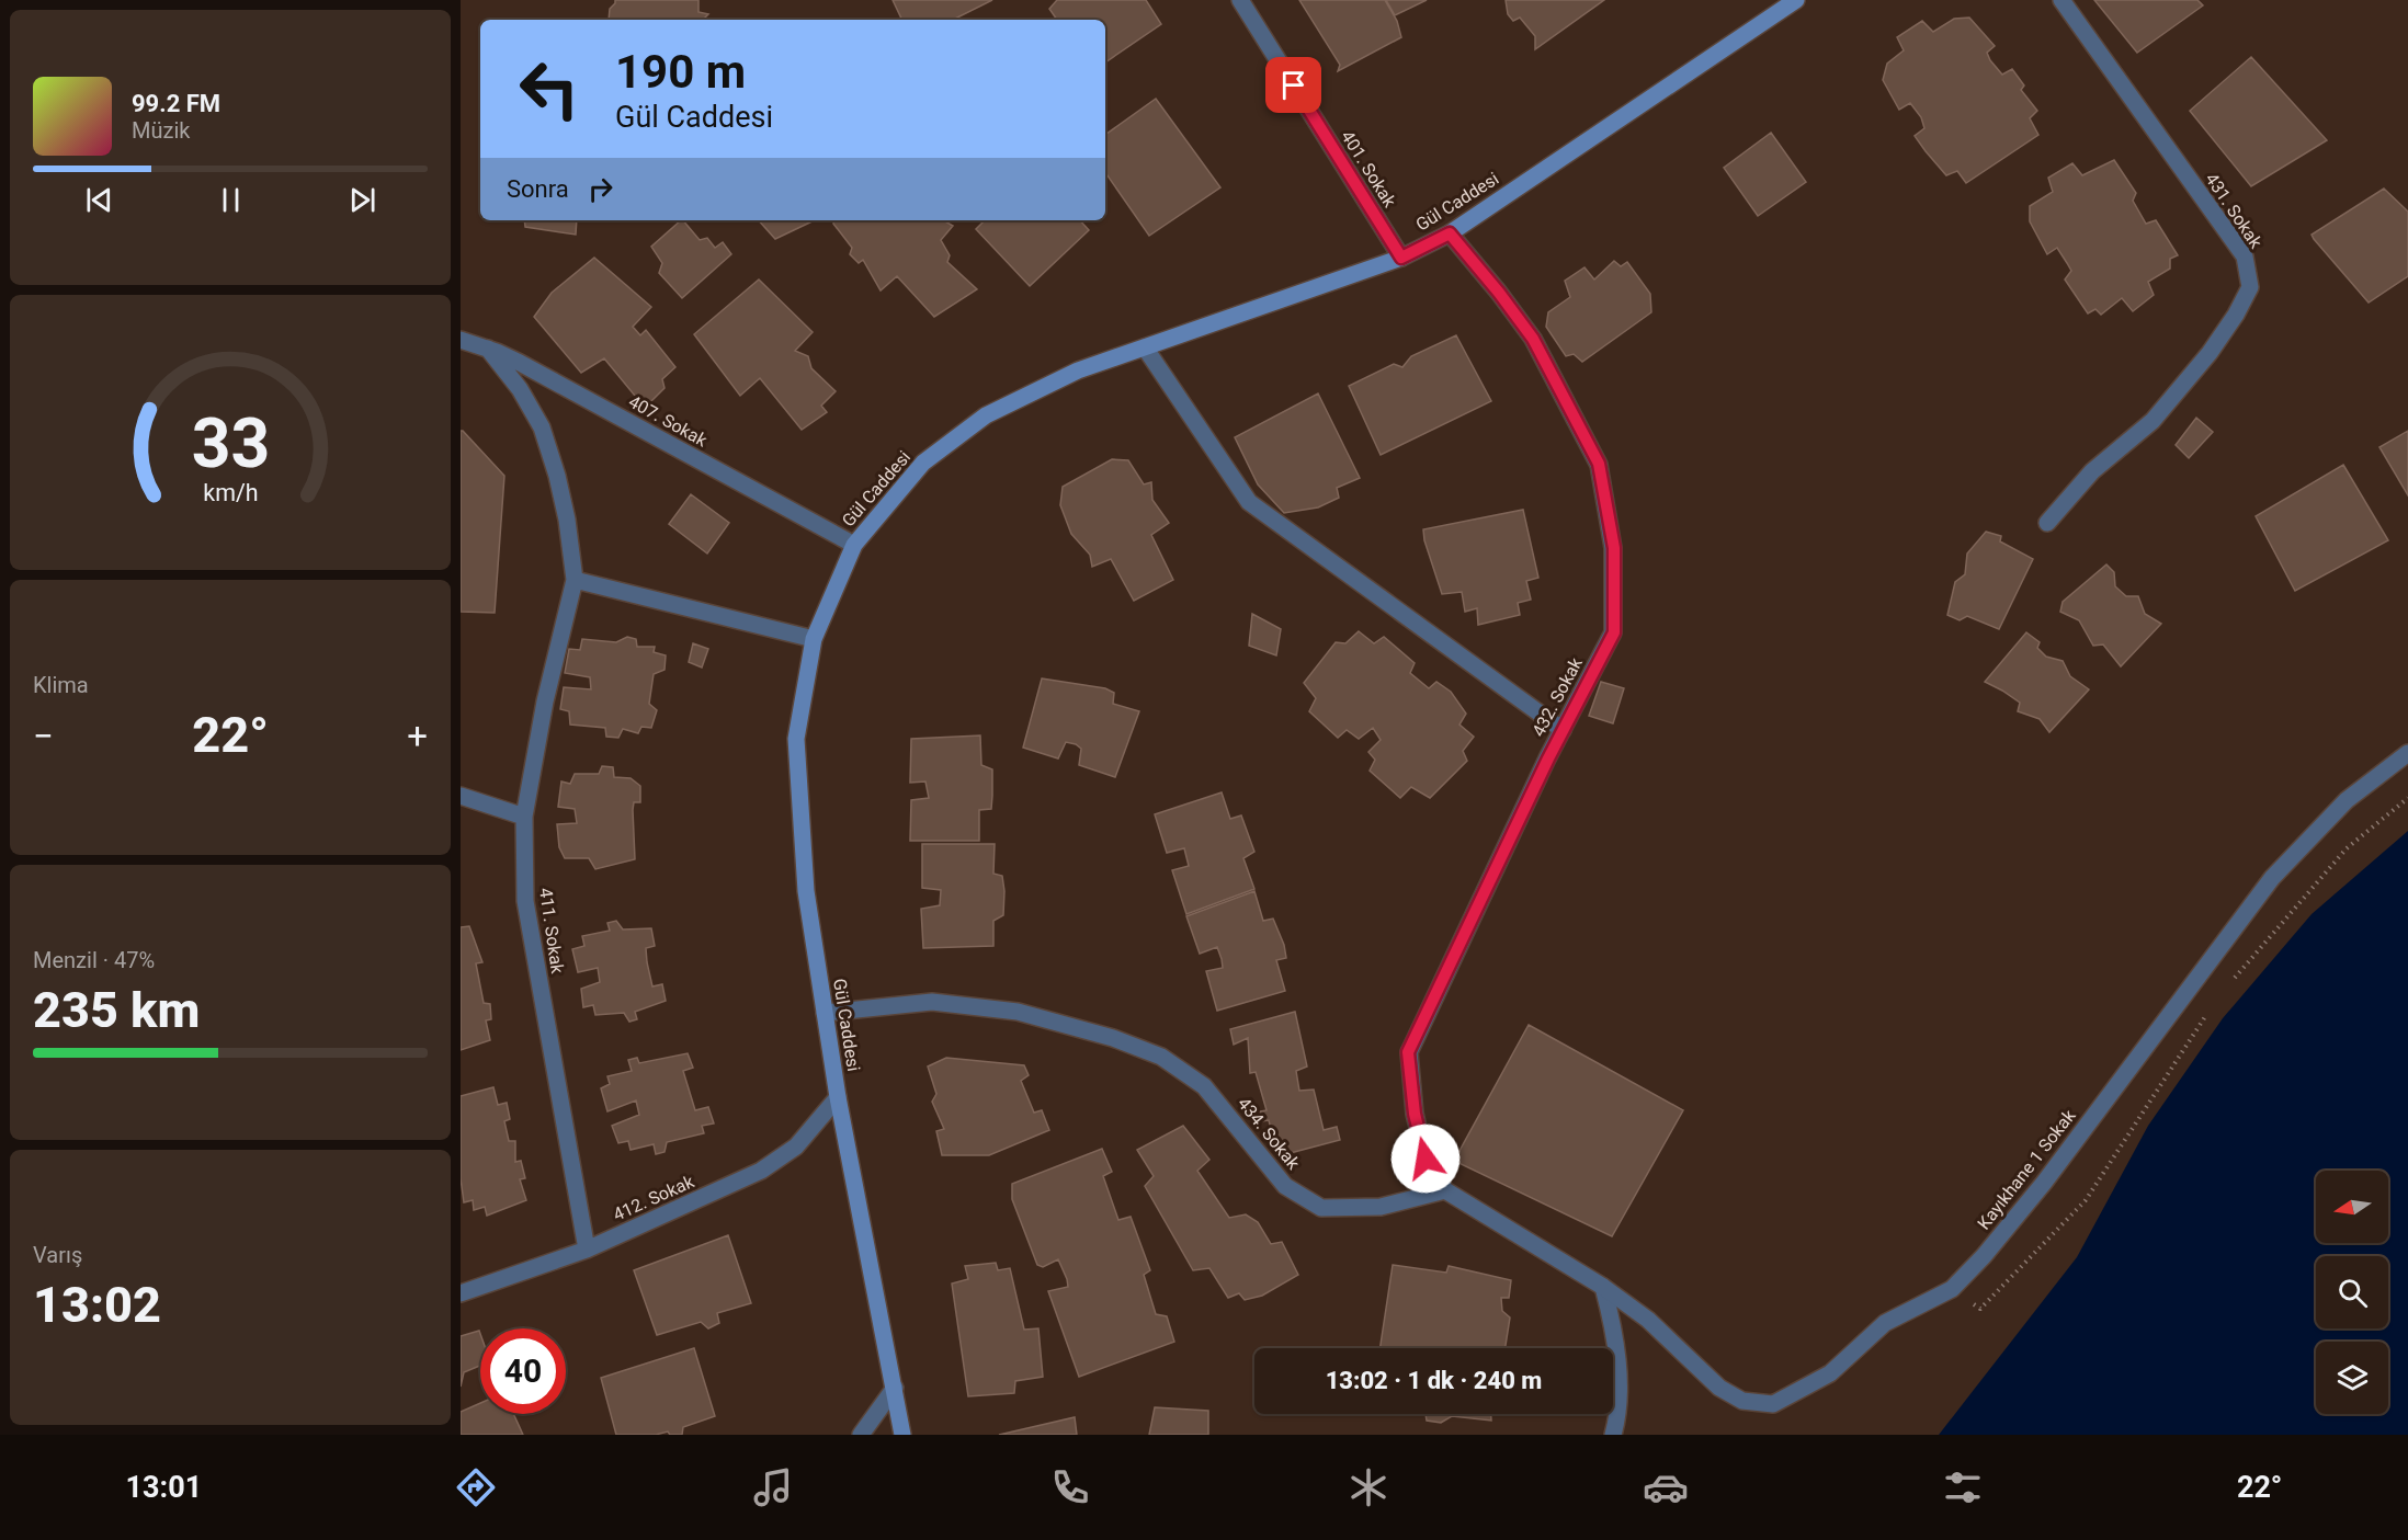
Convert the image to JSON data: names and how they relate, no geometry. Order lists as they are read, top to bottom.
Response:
{
  "streets": {
    "main road": ["Gül Caddesi"],
    "street": [
      "401. Sokak",
      "431. Sokak",
      "407. Sokak",
      "432. Sokak",
      "411. Sokak",
      "434. Sokak",
      "Kayıkhane 1 Sokak",
      "412. Sokak"
    ]
  },
  "crossings": [
    ["401. Sokak", "Gül Caddesi"],
    ["Gül Caddesi", "407. Sokak"],
    ["Gül Caddesi", "432. Sokak"],
    ["Gül Caddesi", "434. Sokak"],
    ["Gül Caddesi", "412. Sokak"],
    ["407. Sokak", "411. Sokak"],
    ["432. Sokak", "434. Sokak"],
    ["411. Sokak", "412. Sokak"]
  ],
  "north": "left",
  "page": {
    "turn": ["190 m", "Gül Caddesi"],
    "song": ["99.2 FM", "Müzik"],
    "then": "Sonra",
    "tile": [
      "Klima",
      ["Menzil · 47%", "235 km"],
      ["Varış", "13:02"]
    ],
    "heat": ["−", "22°", "+"],
    "limit": "40",
    "trip": "13:02 · 1 dk · 240 m",
    "tabs": ["13:01", "22°"],
    "gauge": ["33", "km/h"]
  }
}
